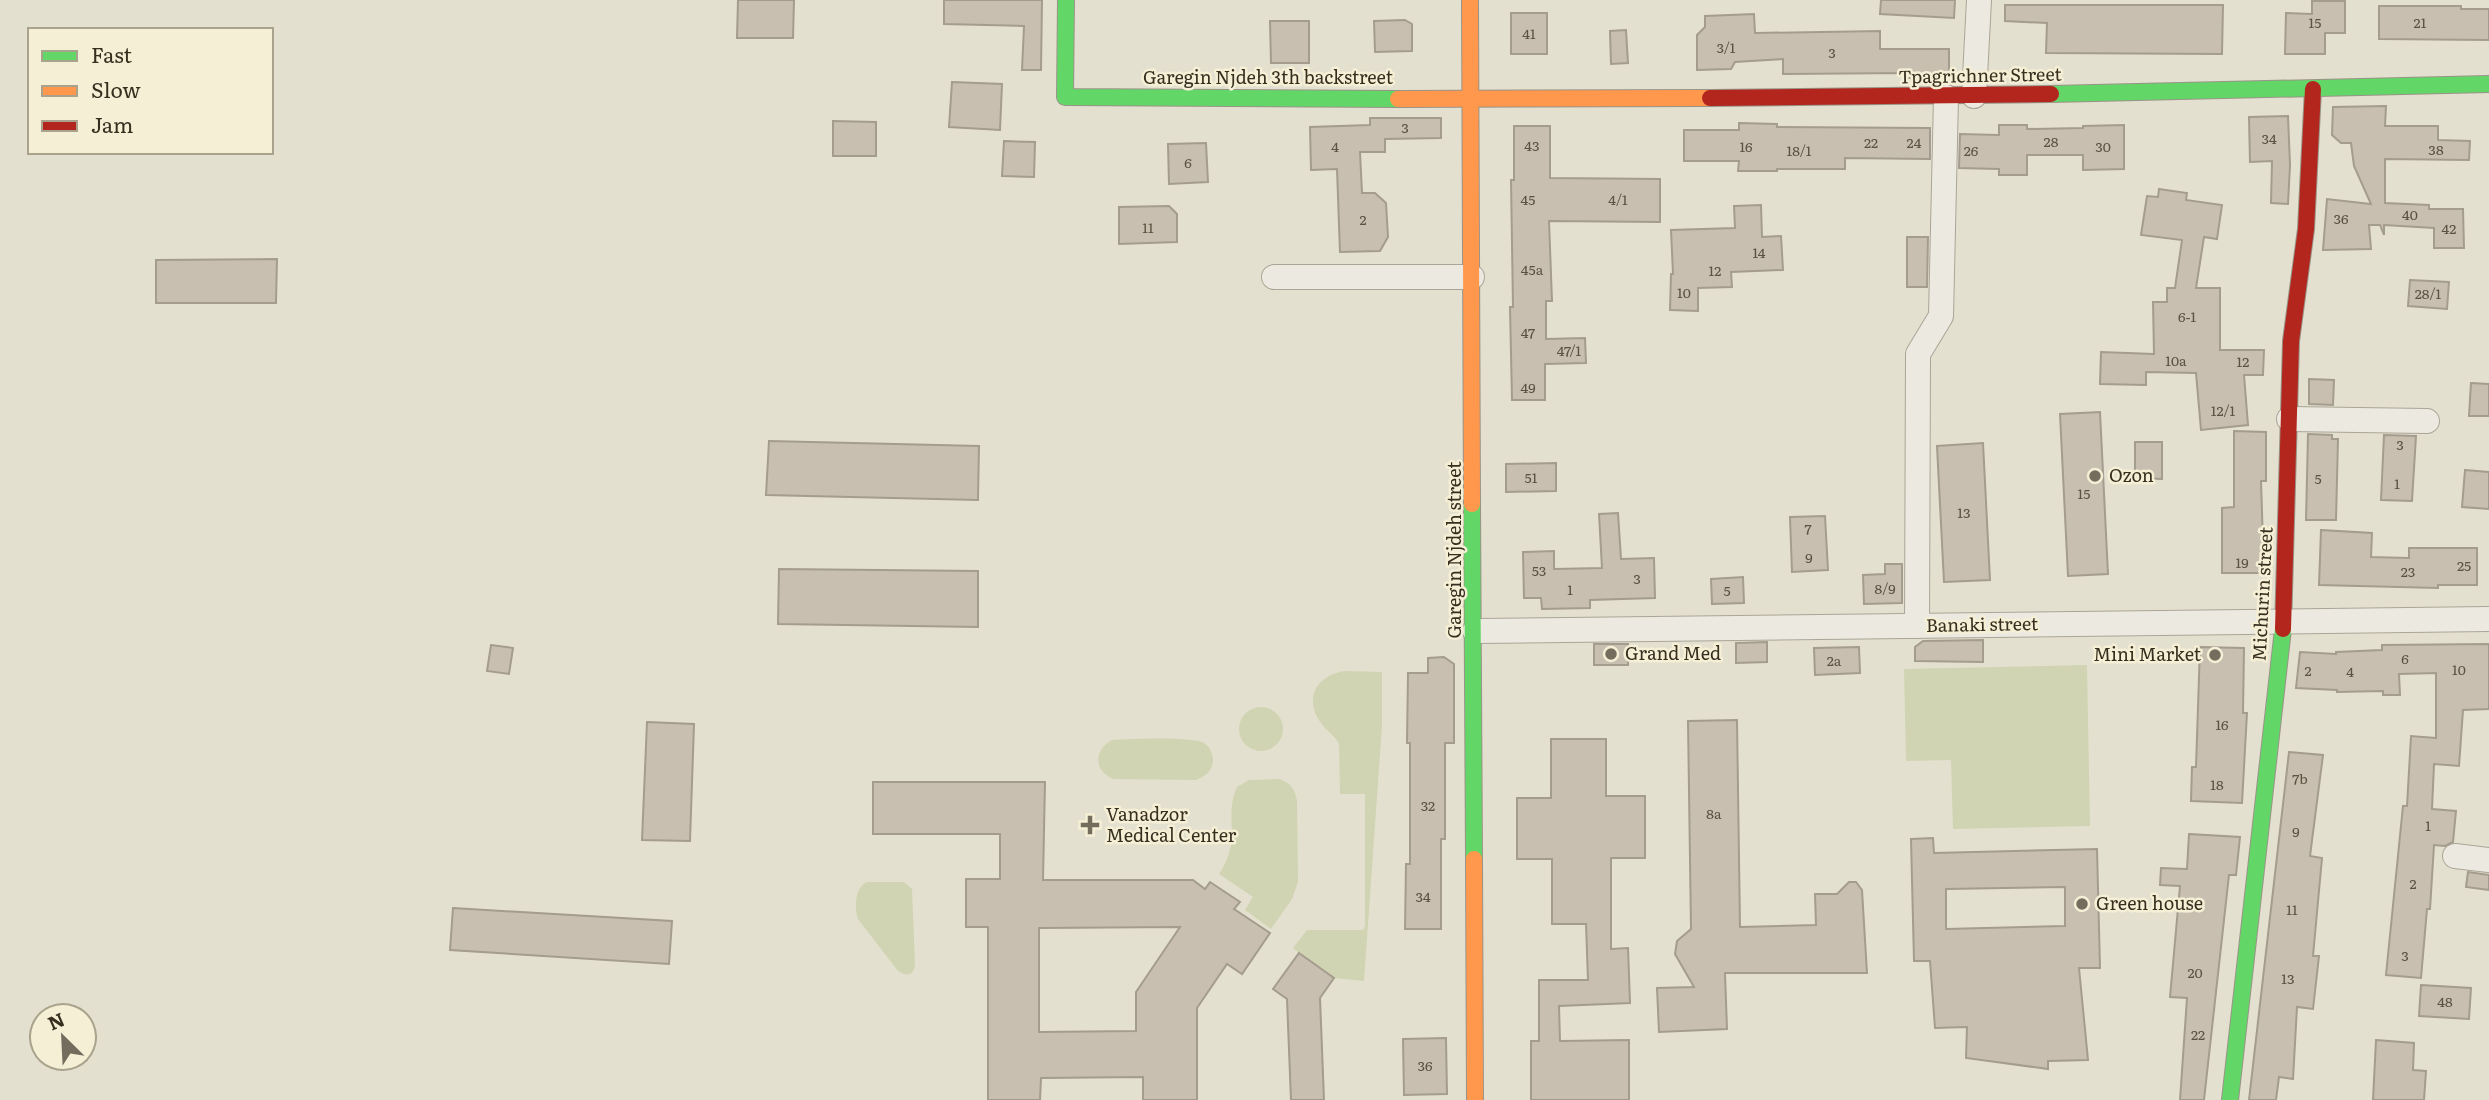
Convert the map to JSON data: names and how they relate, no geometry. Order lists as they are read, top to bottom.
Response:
{
  "streets": {
    "street": [
      "Tpagrichner Street",
      "Garegin Njdeh 3th backstreet",
      "Garegin Njdeh street",
      "Michurin street",
      "Banaki street"
    ]
  },
  "crossings": [
    ["Tpagrichner Street", "Garegin Njdeh 3th backstreet"],
    ["Tpagrichner Street", "Garegin Njdeh street"],
    ["Tpagrichner Street", "Michurin street"],
    ["Garegin Njdeh 3th backstreet", "Garegin Njdeh street"],
    ["Garegin Njdeh street", "Banaki street"],
    ["Michurin street", "Banaki street"]
  ],
  "places": {
    "other": [
      "Ozon",
      "Grand Med",
      "Mini Market",
      "Green house"
    ],
    "health": ["Vanadzor Medical Center"]
  },
  "house_numbers": [
    "15",
    "21",
    "41",
    "3/1",
    "3",
    "3",
    "34",
    "28",
    "22",
    "24",
    "43",
    "4",
    "16",
    "30",
    "38",
    "18/1",
    "26",
    "6",
    "45",
    "4/1",
    "40",
    "36",
    "2",
    "11",
    "42",
    "14",
    "45a",
    "12",
    "10",
    "28/1",
    "6-1",
    "47",
    "47/1",
    "10a",
    "12",
    "49",
    "12/1",
    "3",
    "51",
    "5",
    "1",
    "15",
    "13",
    "7",
    "9",
    "19",
    "25",
    "53",
    "23",
    "3",
    "8/9",
    "1",
    "5",
    "6",
    "2a",
    "10",
    "2",
    "4",
    "16",
    "7b",
    "18",
    "32",
    "8a",
    "1",
    "9",
    "2",
    "34",
    "11",
    "3",
    "20",
    "13",
    "48",
    "22",
    "36"
  ],
  "legend": ["Fast", "Slow", "Jam"],
  "north": "top left"
}
